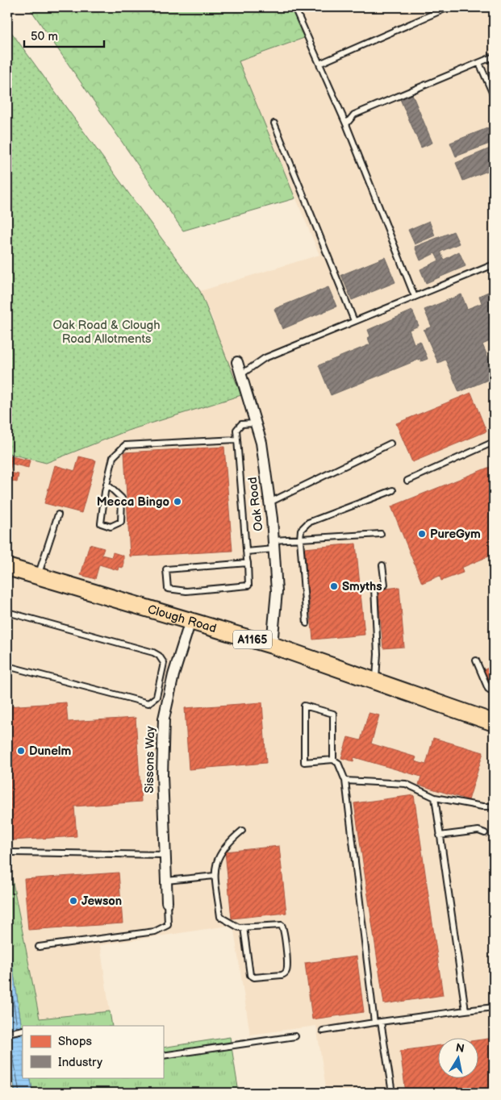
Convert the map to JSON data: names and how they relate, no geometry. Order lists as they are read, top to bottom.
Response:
{
  "streets": {
    "main road": ["Clough Road", "A1165"],
    "street": ["Oak Road", "Sissons Way"]
  },
  "crossings": [
    ["Oak Road", "Clough Road"],
    ["Clough Road", "Sissons Way"]
  ],
  "parks": ["Oak Road & Clough Road Allotments"],
  "places": [
    "Mecca Bingo",
    "PureGym",
    "Smyths",
    "Dunelm",
    "Jewson"
  ],
  "legend": ["Shops", "Industry"],
  "scale_bar": "50 m",
  "north": "top"
}
